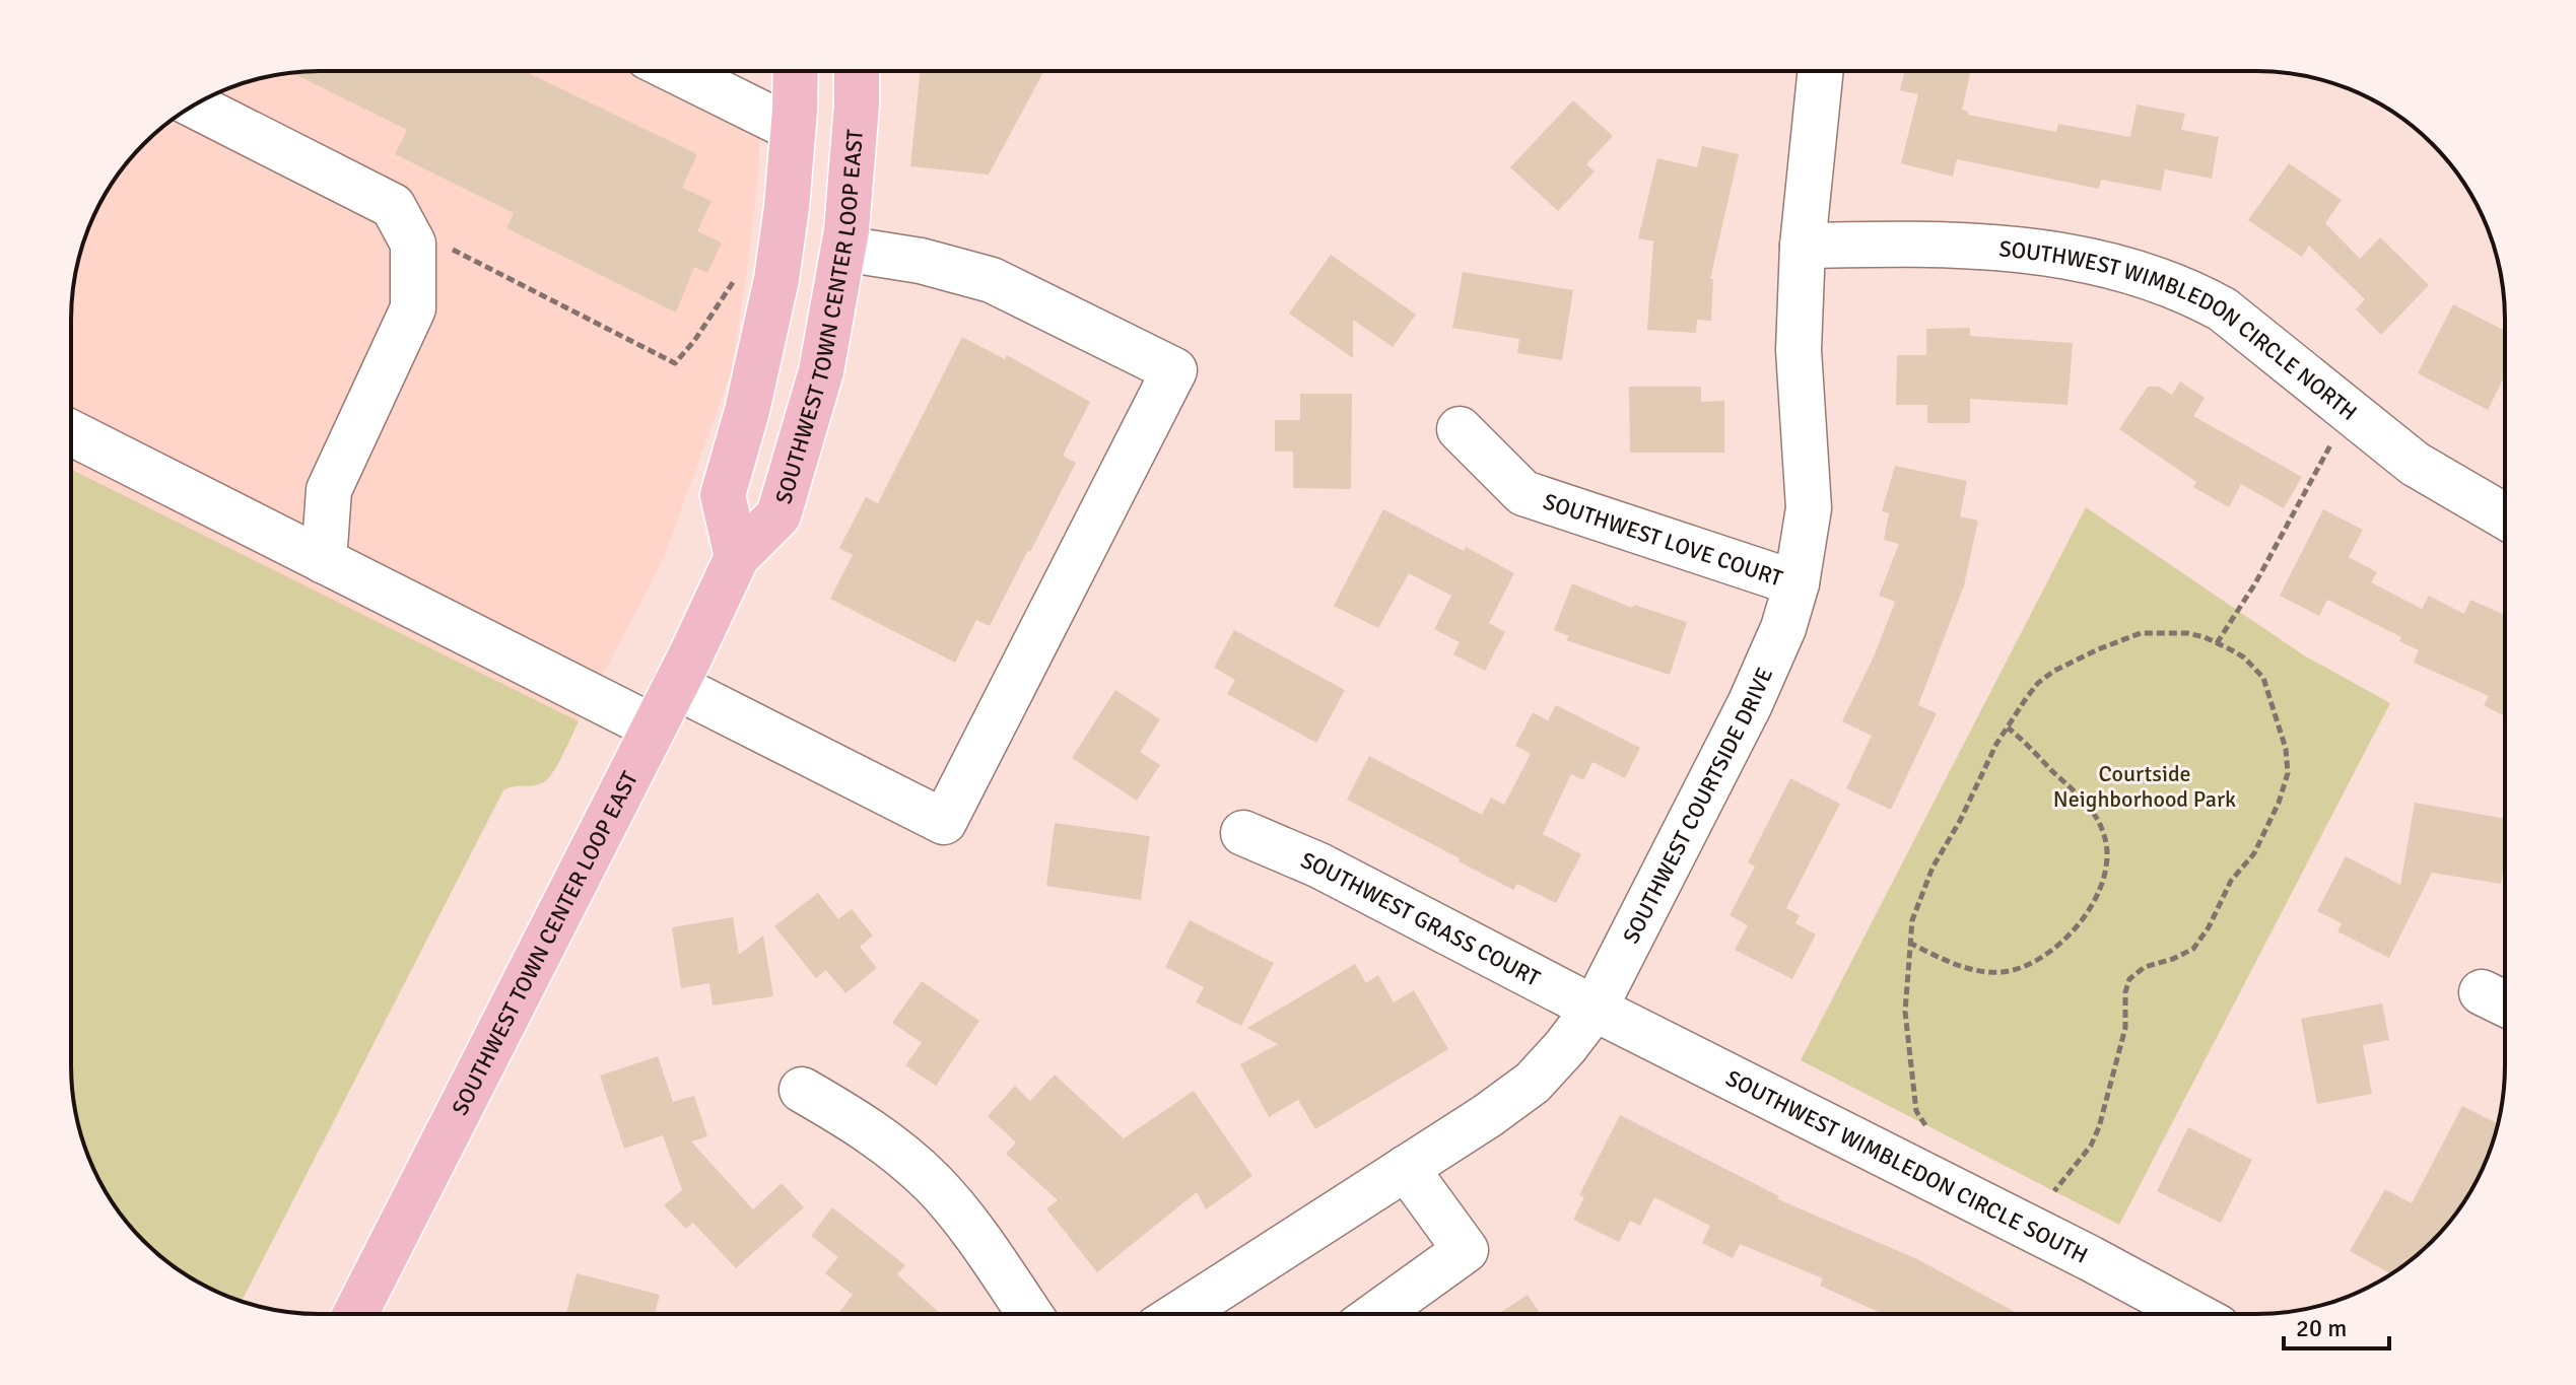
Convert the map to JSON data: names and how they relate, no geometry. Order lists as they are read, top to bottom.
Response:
{
  "streets": {
    "main road": ["SOUTHWEST TOWN CENTER LOOP EAST"],
    "street": [
      "SOUTHWEST WIMBLEDON CIRCLE NORTH",
      "SOUTHWEST LOVE COURT",
      "SOUTHWEST COURTSIDE DRIVE",
      "SOUTHWEST GRASS COURT",
      "SOUTHWEST WIMBLEDON CIRCLE SOUTH"
    ]
  },
  "crossings": [
    ["SOUTHWEST WIMBLEDON CIRCLE NORTH", "SOUTHWEST COURTSIDE DRIVE"],
    ["SOUTHWEST LOVE COURT", "SOUTHWEST COURTSIDE DRIVE"],
    ["SOUTHWEST COURTSIDE DRIVE", "SOUTHWEST GRASS COURT"],
    ["SOUTHWEST COURTSIDE DRIVE", "SOUTHWEST WIMBLEDON CIRCLE SOUTH"],
    ["SOUTHWEST GRASS COURT", "SOUTHWEST WIMBLEDON CIRCLE SOUTH"]
  ],
  "parks": ["Courtside Neighborhood Park"],
  "scale_bar": "20 m"
}
